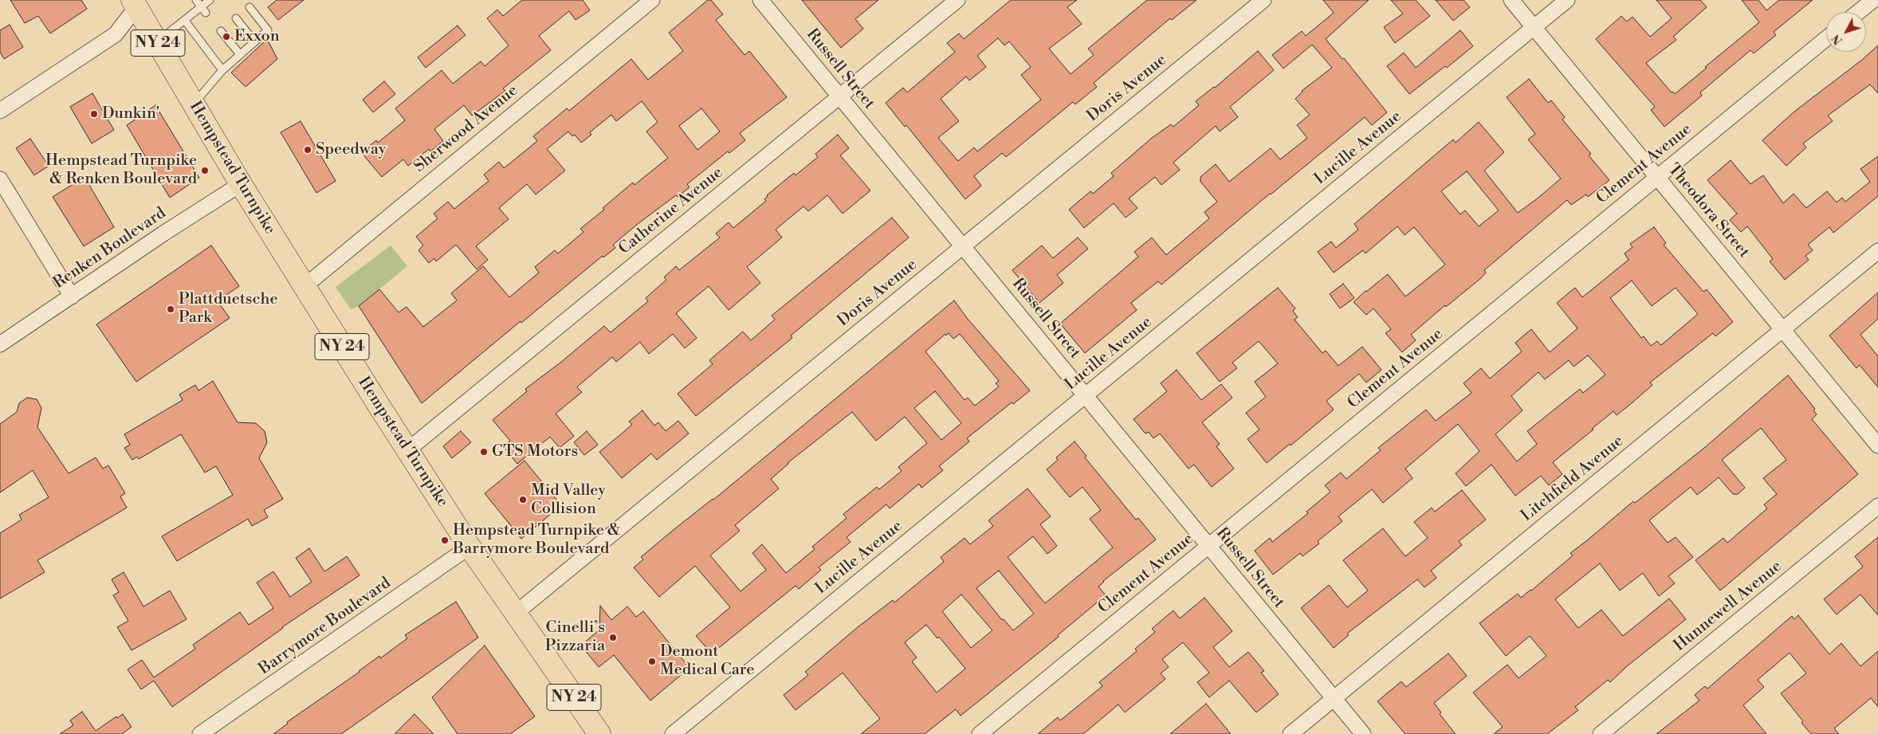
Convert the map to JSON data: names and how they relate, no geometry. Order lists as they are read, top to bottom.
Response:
{
  "streets": {
    "main road": ["NY 24", "Hempstead Turnpike"],
    "street": [
      "Russell Street",
      "Doris Avenue",
      "Sherwood Avenue",
      "Lucille Avenue",
      "Clement Avenue",
      "Catherine Avenue",
      "Theodora Street",
      "Renken Boulevard",
      "Litchfield Avenue",
      "Hunnewell Avenue",
      "Barrymore Boulevard"
    ]
  },
  "crossings": [
    ["Russell Street", "Doris Avenue"],
    ["Russell Street", "Lucille Avenue"],
    ["Russell Street", "Clement Avenue"],
    ["Russell Street", "Catherine Avenue"],
    ["Russell Street", "Litchfield Avenue"],
    ["Doris Avenue", "Hempstead Turnpike"],
    ["Sherwood Avenue", "Hempstead Turnpike"],
    ["Lucille Avenue", "Theodora Street"],
    ["Clement Avenue", "Theodora Street"],
    ["Hempstead Turnpike", "Catherine Avenue"],
    ["Hempstead Turnpike", "Renken Boulevard"],
    ["Hempstead Turnpike", "Barrymore Boulevard"],
    ["Theodora Street", "Litchfield Avenue"]
  ],
  "places": [
    "Exxon",
    "Dunkin'",
    "Speedway",
    "Hempstead Turnpike & Renken Boulevard",
    "Plattduetsche Park",
    "GTS Motors",
    "Mid Valley Collision",
    "Hempstead Turnpike & Barrymore Boulevard",
    "Cinelli’s Pizzaria",
    "Demont Medical Care"
  ],
  "north": "bottom left"
}
